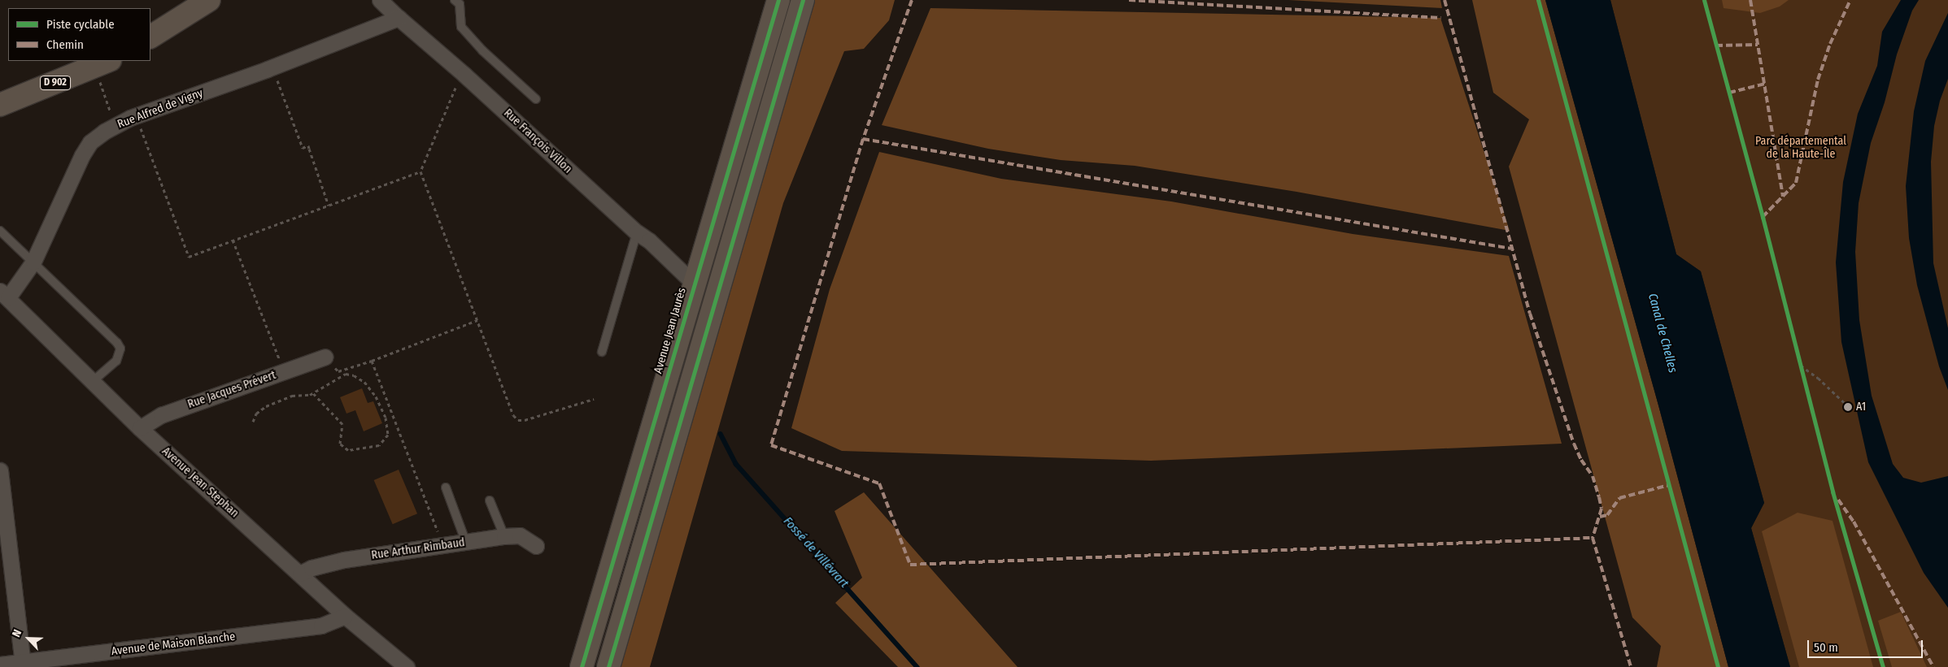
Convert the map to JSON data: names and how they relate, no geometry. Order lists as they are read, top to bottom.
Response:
{
  "streets": {
    "main road": ["D 902", "Avenue Jean Jaurès"],
    "street": [
      "Rue Alfred de Vigny",
      "Rue François Villon",
      "Rue Jacques Prévert",
      "Avenue Jean Stephan",
      "Rue Arthur Rimbaud",
      "Avenue de Maison Blanche"
    ]
  },
  "crossings": [
    ["Rue Alfred de Vigny", "Rue François Villon"],
    ["Rue Alfred de Vigny", "Avenue Jean Stephan"],
    ["Rue François Villon", "Avenue Jean Jaurès"],
    ["Rue Jacques Prévert", "Avenue Jean Stephan"],
    ["Avenue Jean Stephan", "Rue Arthur Rimbaud"],
    ["Avenue Jean Stephan", "Avenue de Maison Blanche"]
  ],
  "water": ["Canal de Chelles", "Fossé de Villévrart"],
  "parks": ["Parc départemental de la Haute-Île"],
  "places": ["A1"],
  "legend": ["Piste cyclable", "Chemin"],
  "scale_bar": "50 m",
  "north": "top left"
}
